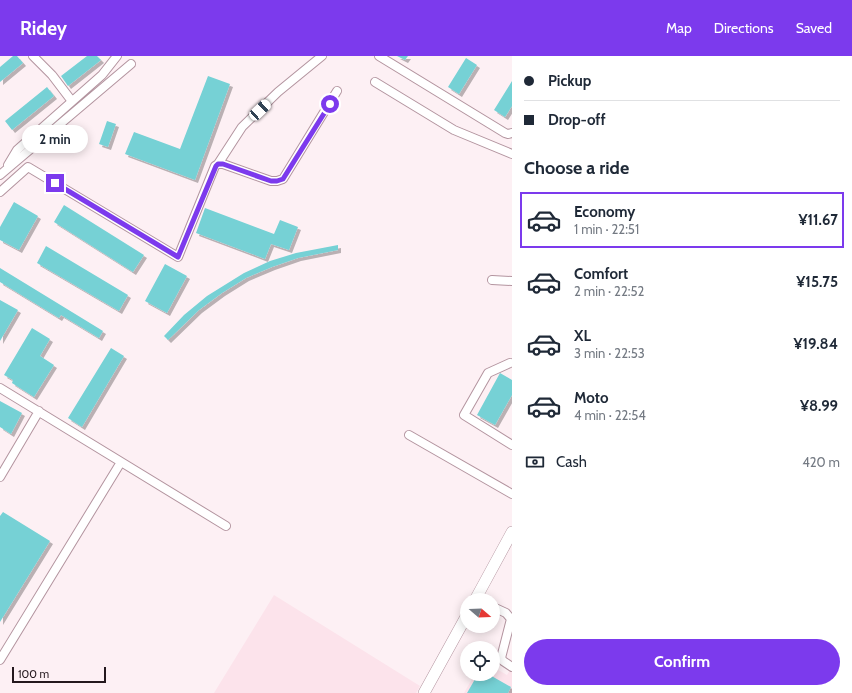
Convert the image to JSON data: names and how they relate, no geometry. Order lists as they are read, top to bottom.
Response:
{
  "scale_bar": "100 m",
  "north": "right",
  "page": {
    "header": "Ridey",
    "nav": ["Map", "Directions", "Saved"],
    "banner": ["Pickup", "Drop-off"],
    "bubble": "2 min",
    "heading": "Choose a ride",
    "list": [
      {
        "name": "Economy",
        "note": "1 min · 22:51",
        "value": "¥11.67"
      },
      {
        "name": "Comfort",
        "note": "2 min · 22:52",
        "value": "¥15.75"
      },
      {
        "name": "XL",
        "note": "3 min · 22:53",
        "value": "¥19.84"
      },
      {
        "name": "Moto",
        "note": "4 min · 22:54",
        "value": "¥8.99"
      }
    ],
    "pay": ["Cash", "420 m"],
    "buttons": "Confirm",
    "scale": "100 m"
  }
}
